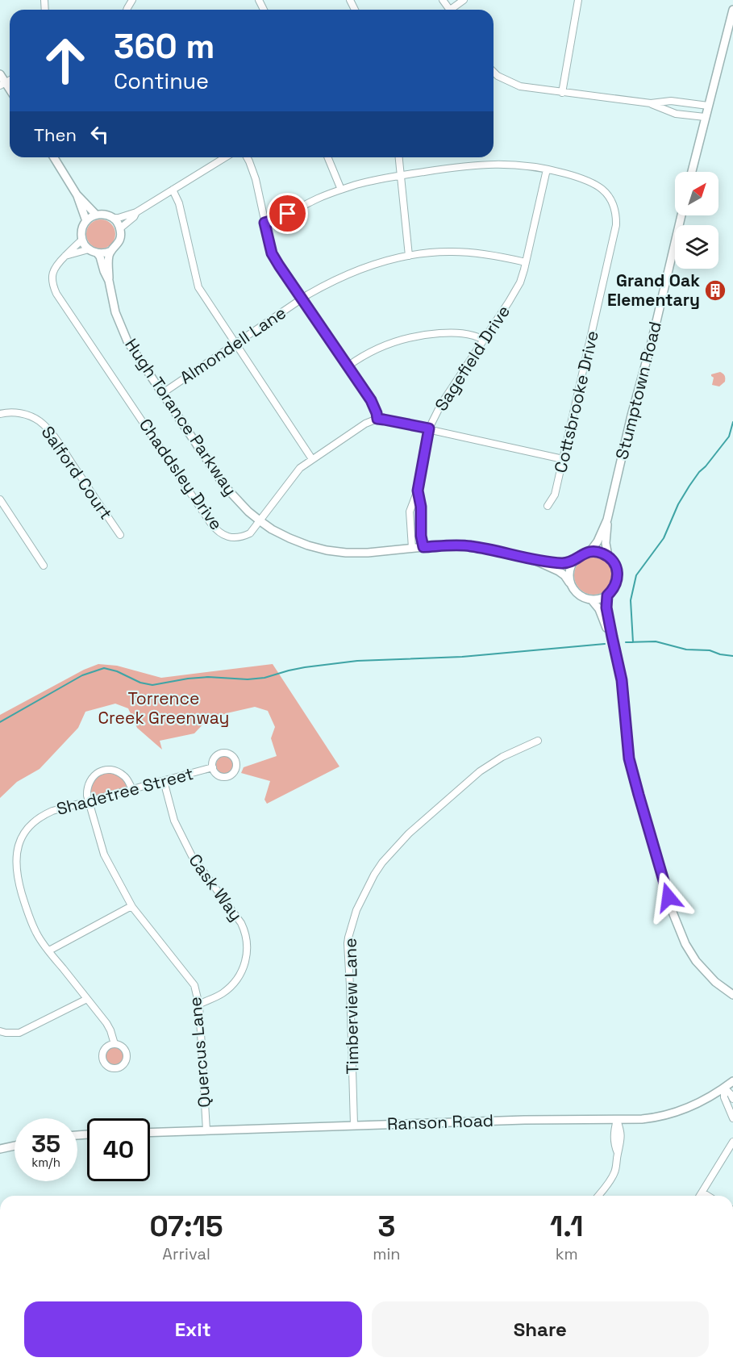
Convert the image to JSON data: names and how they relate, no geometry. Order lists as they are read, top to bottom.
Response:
{
  "streets": {
    "street": [
      "Almondell Lane",
      "Sagefield Drive",
      "Stumptown Road",
      "Cottsbrooke Drive",
      "Hugh Torance Parkway",
      "Salford Court",
      "Chaddsley Drive",
      "Shadetree Street",
      "Cask Way",
      "Timberview Lane",
      "Quercus Lane",
      "Ranson Road"
    ]
  },
  "crossings": [
    ["Almondell Lane", "Sagefield Drive"],
    ["Almondell Lane", "Hugh Torance Parkway"],
    ["Sagefield Drive", "Cottsbrooke Drive"],
    ["Sagefield Drive", "Hugh Torance Parkway"],
    ["Stumptown Road", "Hugh Torance Parkway"],
    ["Hugh Torance Parkway", "Chaddsley Drive"],
    ["Shadetree Street", "Cask Way"],
    ["Shadetree Street", "Quercus Lane"],
    ["Cask Way", "Quercus Lane"],
    ["Timberview Lane", "Ranson Road"],
    ["Quercus Lane", "Ranson Road"]
  ],
  "parks": ["Torrence Creek Greenway"],
  "places": {
    "building": ["Grand Oak Elementary"]
  },
  "north": "top right",
  "page": {
    "turn": ["360 m", "Continue"],
    "then": "Then",
    "speed": "35 km/h",
    "limit": "40",
    "eta": [
      "07:15",
      "Arrival",
      "3",
      "min",
      "1.1",
      "km"
    ],
    "buttons": ["Exit", "Share"]
  }
}
